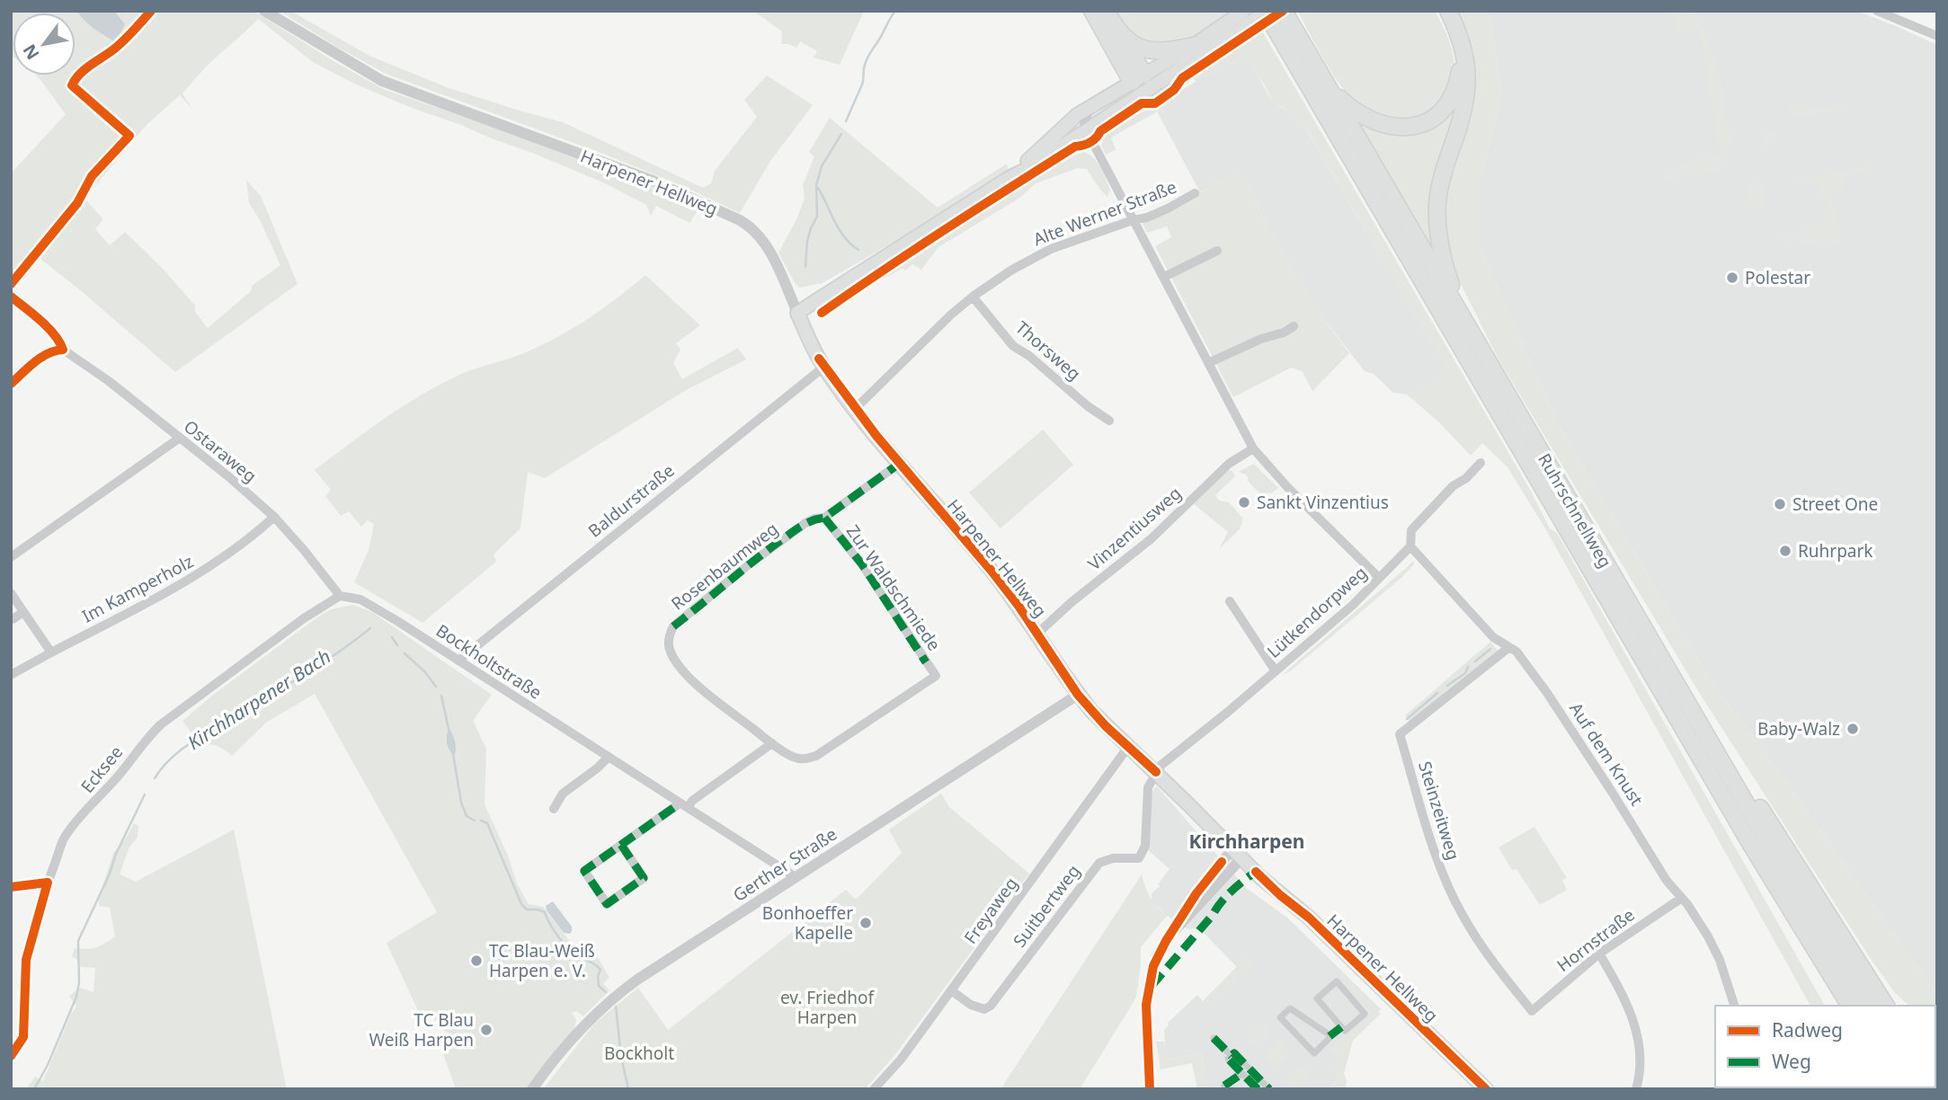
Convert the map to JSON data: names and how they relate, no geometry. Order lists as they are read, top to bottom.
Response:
{
  "streets": {
    "highway": ["Ruhrschnellweg"],
    "main road": ["Harpener Hellweg"],
    "street": [
      "Alte Werner Straße",
      "Thorsweg",
      "Ostaraweg",
      "Baldurstraße",
      "Vinzentiusweg",
      "Rosenbaumweg",
      "Zur Waldschmiede",
      "Im Kamperholz",
      "Lütkendorpweg",
      "Bockholtstraße",
      "Auf dem Knust",
      "Ecksee",
      "Steinzeitweg",
      "Gerther Straße",
      "Suitbertweg",
      "Freyaweg",
      "Hornstraße"
    ]
  },
  "crossings": [
    ["Harpener Hellweg", "Alte Werner Straße"],
    ["Harpener Hellweg", "Baldurstraße"],
    ["Harpener Hellweg", "Vinzentiusweg"],
    ["Harpener Hellweg", "Rosenbaumweg"],
    ["Harpener Hellweg", "Lütkendorpweg"],
    ["Harpener Hellweg", "Gerther Straße"],
    ["Harpener Hellweg", "Suitbertweg"],
    ["Harpener Hellweg", "Freyaweg"],
    ["Alte Werner Straße", "Thorsweg"],
    ["Ostaraweg", "Im Kamperholz"],
    ["Ostaraweg", "Bockholtstraße"],
    ["Ostaraweg", "Ecksee"],
    ["Baldurstraße", "Bockholtstraße"],
    ["Rosenbaumweg", "Zur Waldschmiede"],
    ["Lütkendorpweg", "Auf dem Knust"],
    ["Lütkendorpweg", "Suitbertweg"],
    ["Bockholtstraße", "Ecksee"],
    ["Bockholtstraße", "Gerther Straße"],
    ["Auf dem Knust", "Steinzeitweg"],
    ["Auf dem Knust", "Hornstraße"],
    ["Steinzeitweg", "Hornstraße"],
    ["Suitbertweg", "Freyaweg"]
  ],
  "districts": ["Kirchharpen"],
  "water": ["Kirchharpener Bach"],
  "parks": ["ev. Friedhof Harpen", "Bockholt"],
  "places": [
    "Polestar",
    "Sankt Vinzentius",
    "Street One",
    "Ruhrpark",
    "Baby-Walz",
    "Bonhoeffer Kapelle",
    "TC Blau-Weiß Harpen e. V.",
    "TC Blau Weiß Harpen"
  ],
  "legend": ["Radweg", "Weg"],
  "north": "bottom left"
}
